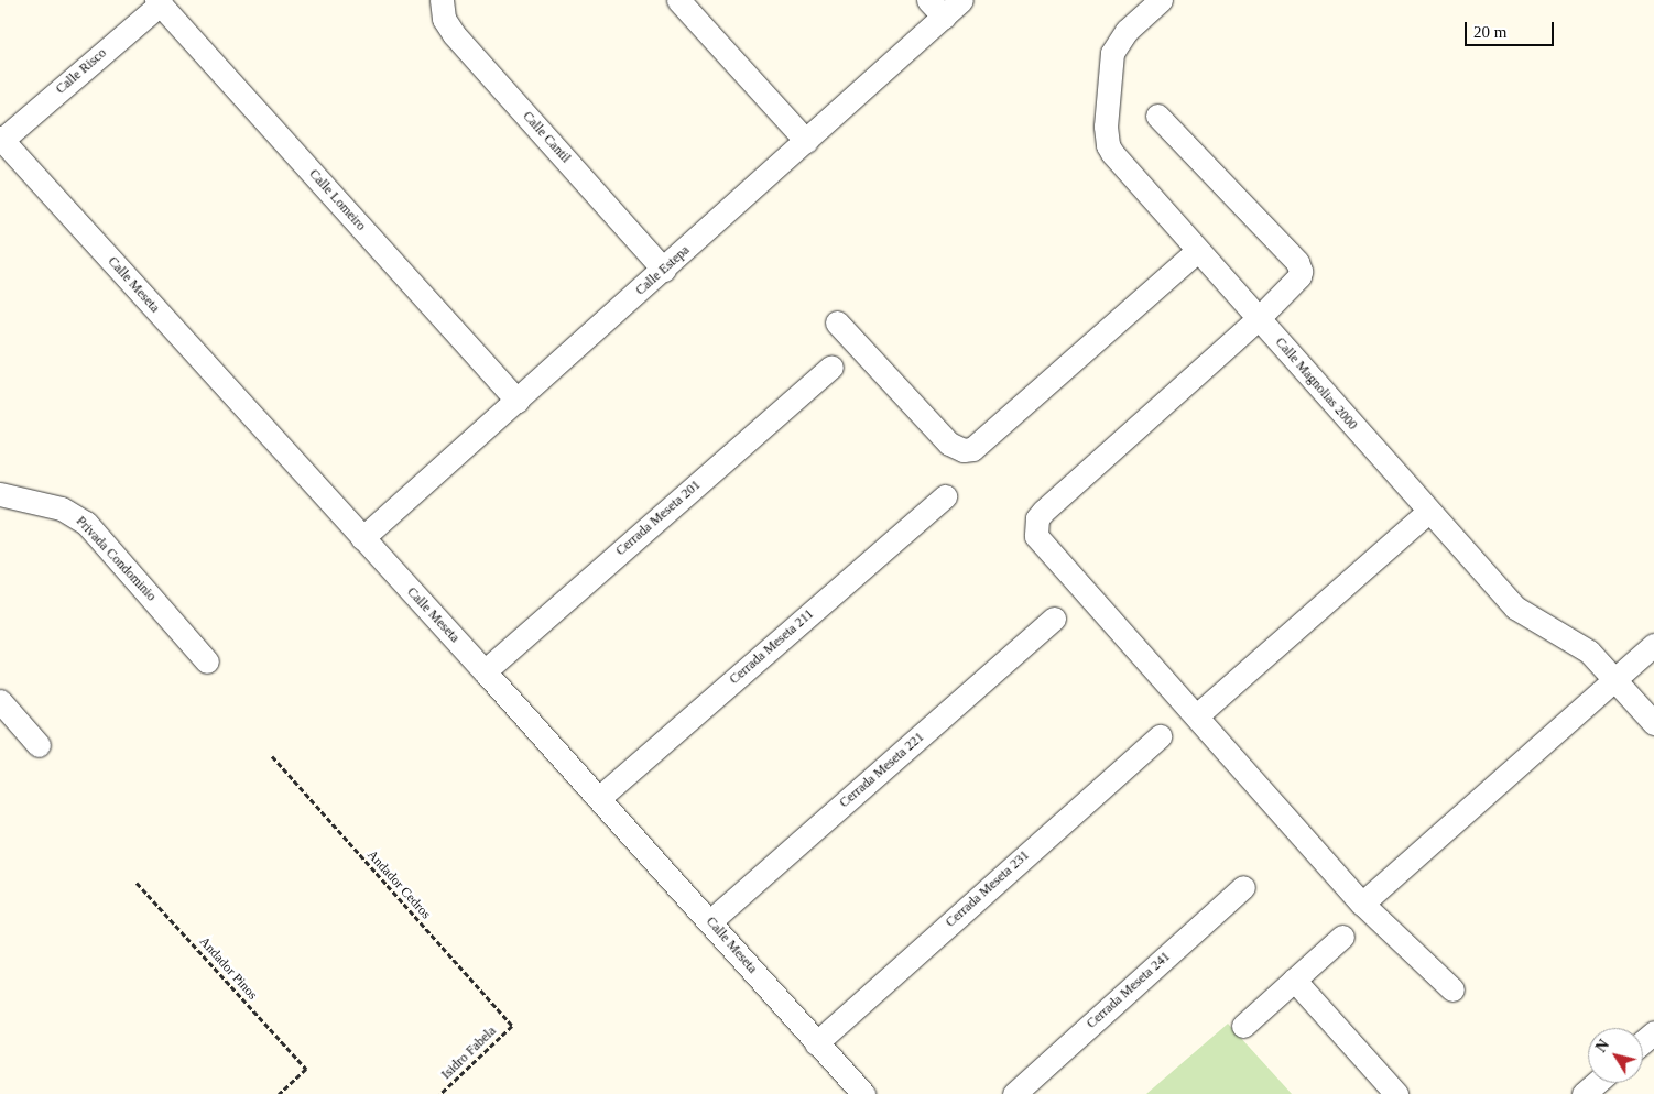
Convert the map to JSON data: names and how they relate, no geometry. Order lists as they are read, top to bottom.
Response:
{
  "streets": {
    "street": [
      "Calle Risco",
      "Calle Cantil",
      "Calle Lomeiro",
      "Calle Estepa",
      "Calle Meseta",
      "Calle Magnolias 2000",
      "Cerrada Meseta 201",
      "Privada Condominio",
      "Cerrada Meseta 211",
      "Cerrada Meseta 221",
      "Cerrada Meseta 231",
      "Cerrada Meseta 241"
    ],
    "path": ["Andador Cedros", "Andador Pinos", "Isidro Fabela"]
  },
  "crossings": [
    ["Calle Risco", "Calle Lomeiro"],
    ["Calle Risco", "Calle Meseta"],
    ["Calle Cantil", "Calle Estepa"],
    ["Calle Lomeiro", "Calle Estepa"],
    ["Calle Estepa", "Calle Meseta"],
    ["Calle Meseta", "Cerrada Meseta 201"],
    ["Calle Meseta", "Cerrada Meseta 211"],
    ["Calle Meseta", "Cerrada Meseta 221"],
    ["Calle Meseta", "Cerrada Meseta 231"],
    ["Andador Cedros", "Isidro Fabela"]
  ],
  "scale_bar": "20 m",
  "north": "top left"
}
